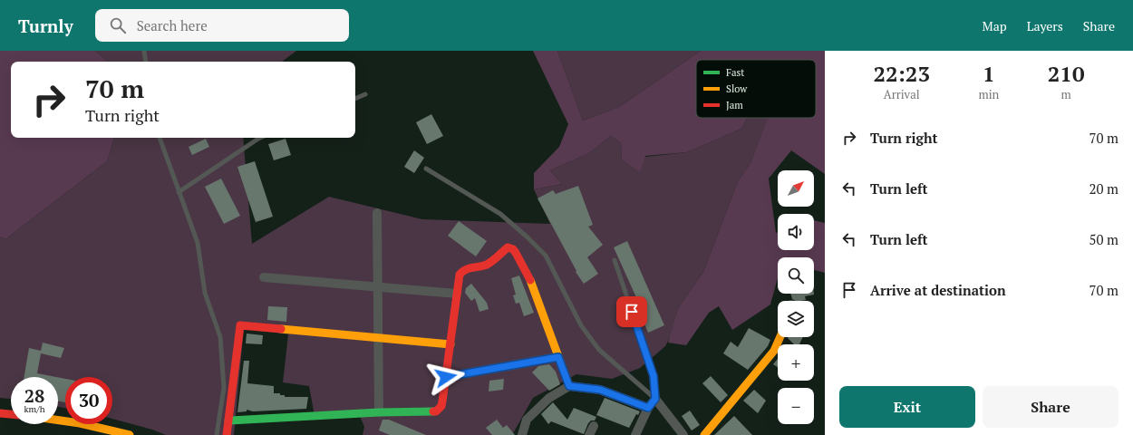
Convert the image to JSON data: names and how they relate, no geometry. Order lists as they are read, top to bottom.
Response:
{
  "legend": ["Fast", "Slow", "Jam"],
  "north": "top right",
  "page": {
    "header": "Turnly",
    "search": "Search here",
    "nav": ["Map", "Layers", "Share"],
    "eta": [
      "22:23",
      "Arrival",
      "1",
      "min",
      "210",
      "m"
    ],
    "turn": ["70 m", "Turn right"],
    "list": [
      {
        "name": "Turn right",
        "value": "70 m"
      },
      {
        "name": "Turn left",
        "value": "20 m"
      },
      {
        "name": "Turn left",
        "value": "50 m"
      },
      {
        "name": "Arrive at destination",
        "value": "70 m"
      }
    ],
    "map_buttons": ["+", "−"],
    "speed": "28 km/h",
    "limit": "30",
    "buttons": ["Exit", "Share"]
  }
}
